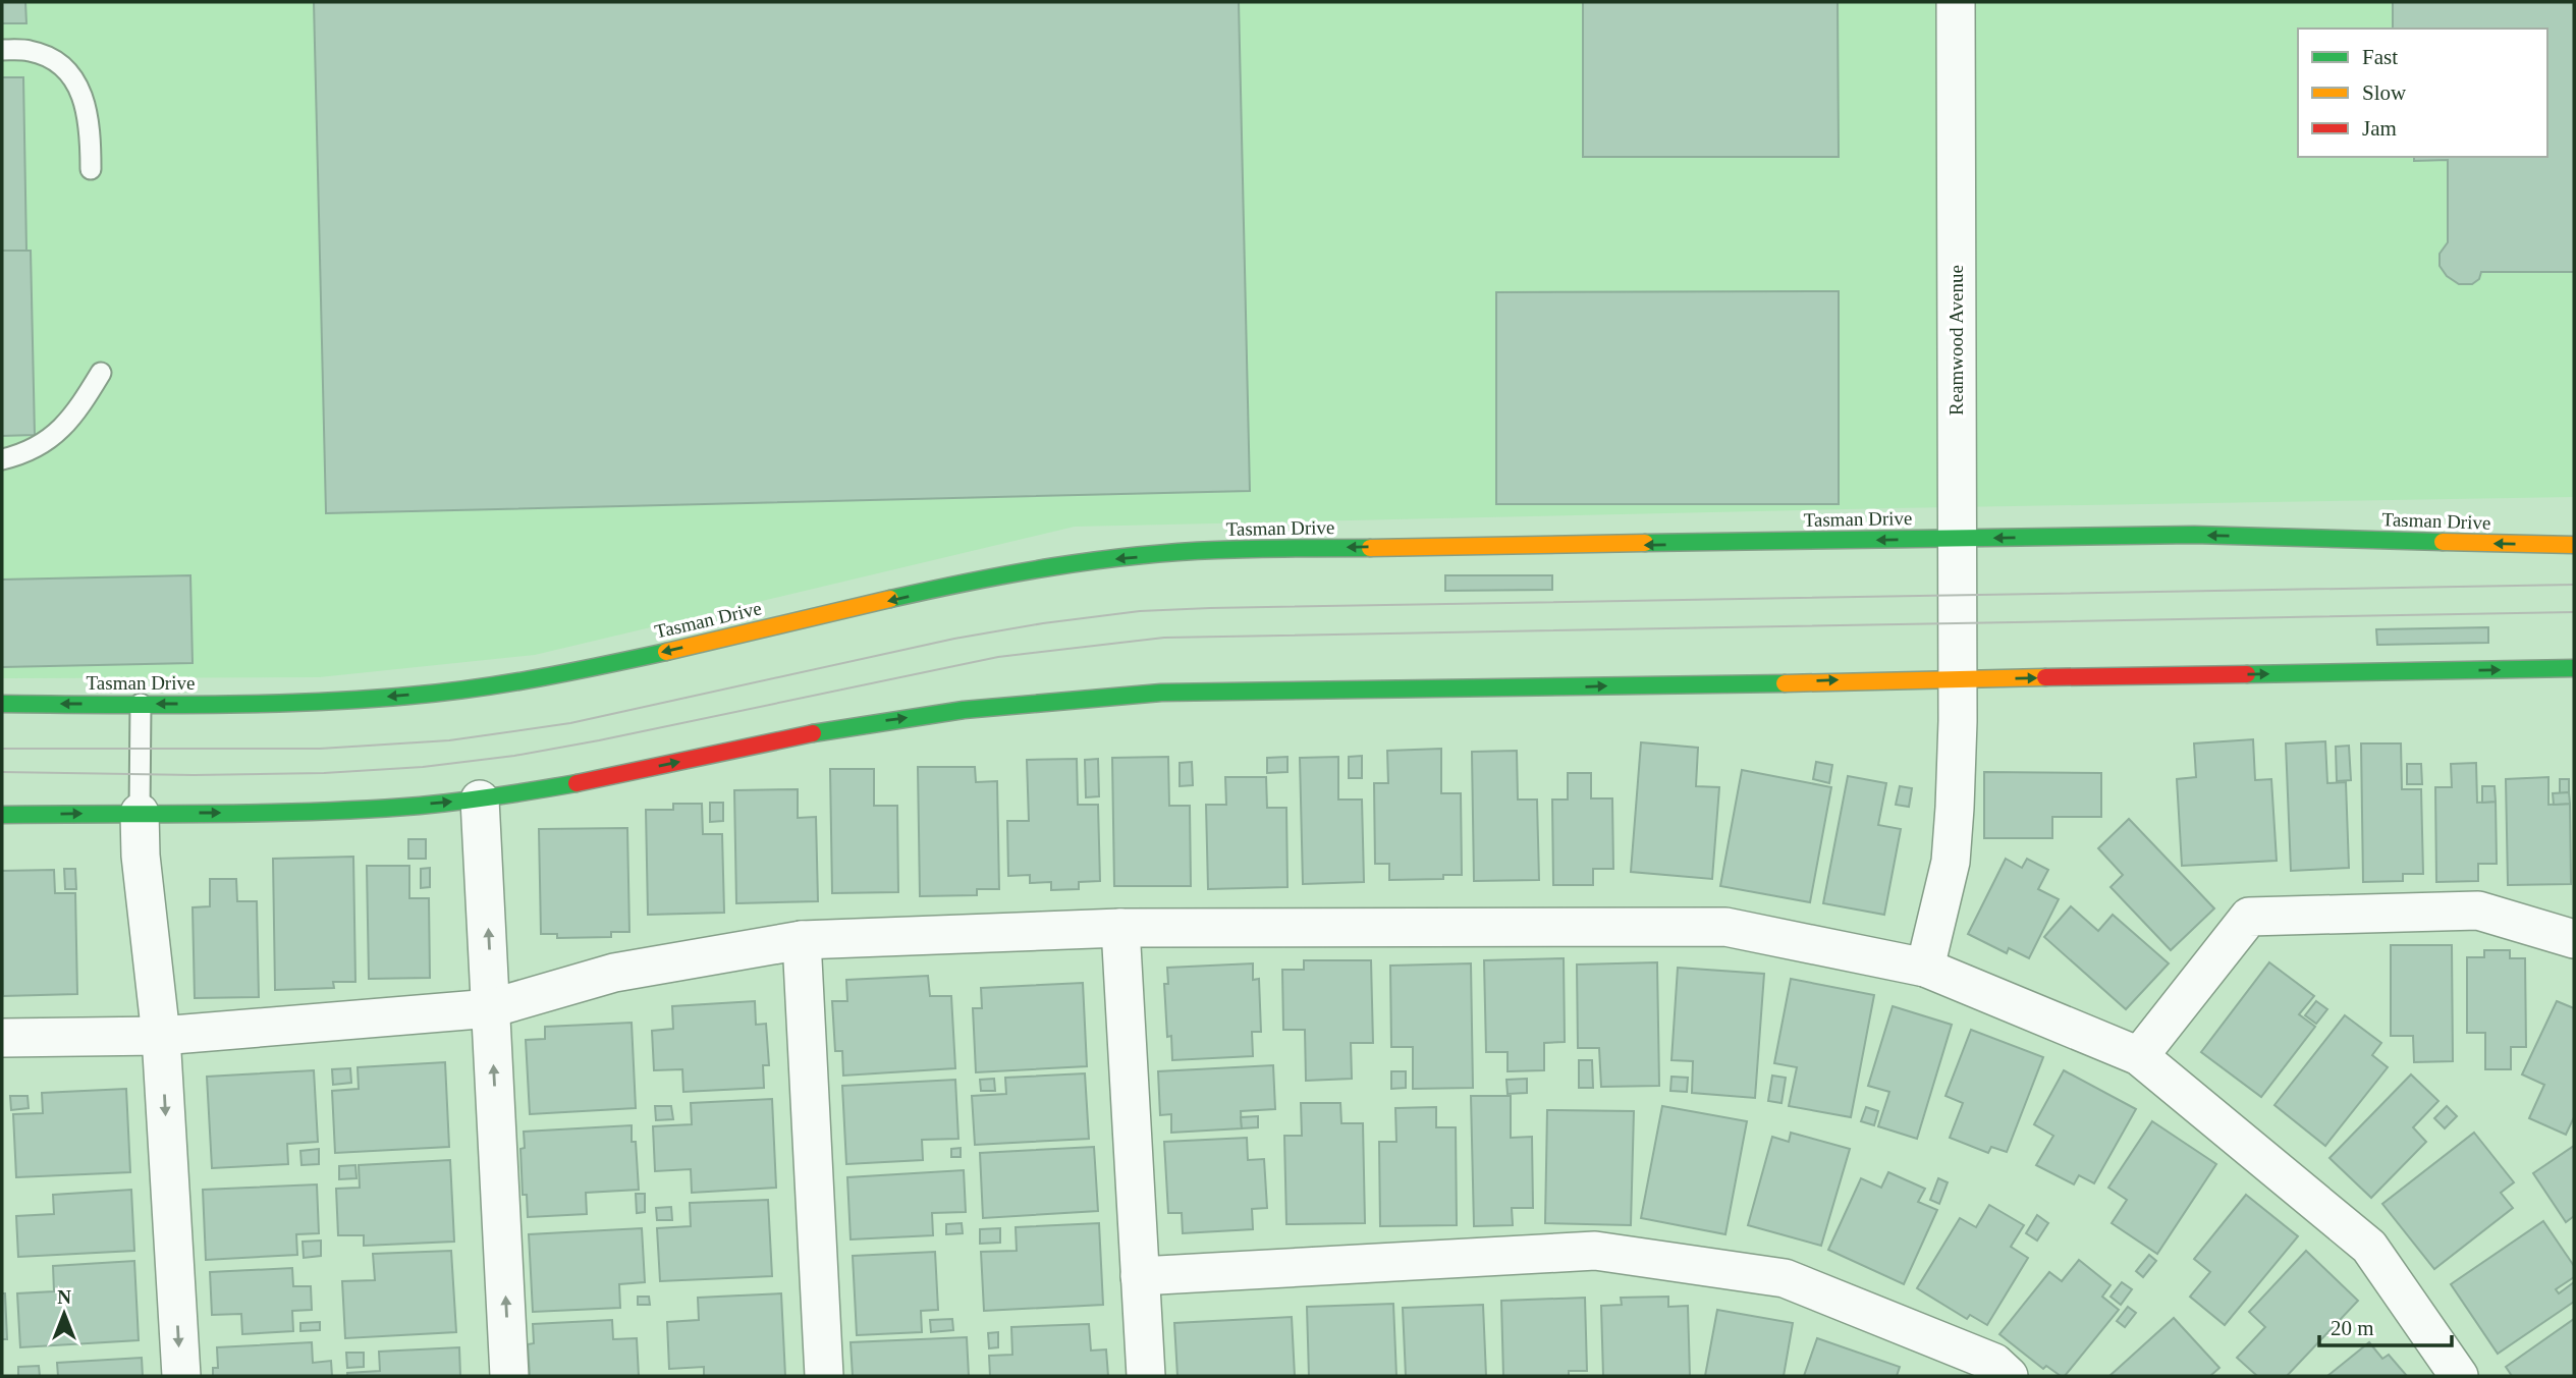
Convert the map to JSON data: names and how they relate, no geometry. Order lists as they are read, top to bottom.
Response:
{
  "streets": {
    "main road": ["Tasman Drive"],
    "street": ["Reamwood Avenue"]
  },
  "crossings": [
    ["Reamwood Avenue", "Tasman Drive"]
  ],
  "legend": ["Fast", "Slow", "Jam"],
  "scale_bar": "20 m",
  "north": "top"
}
